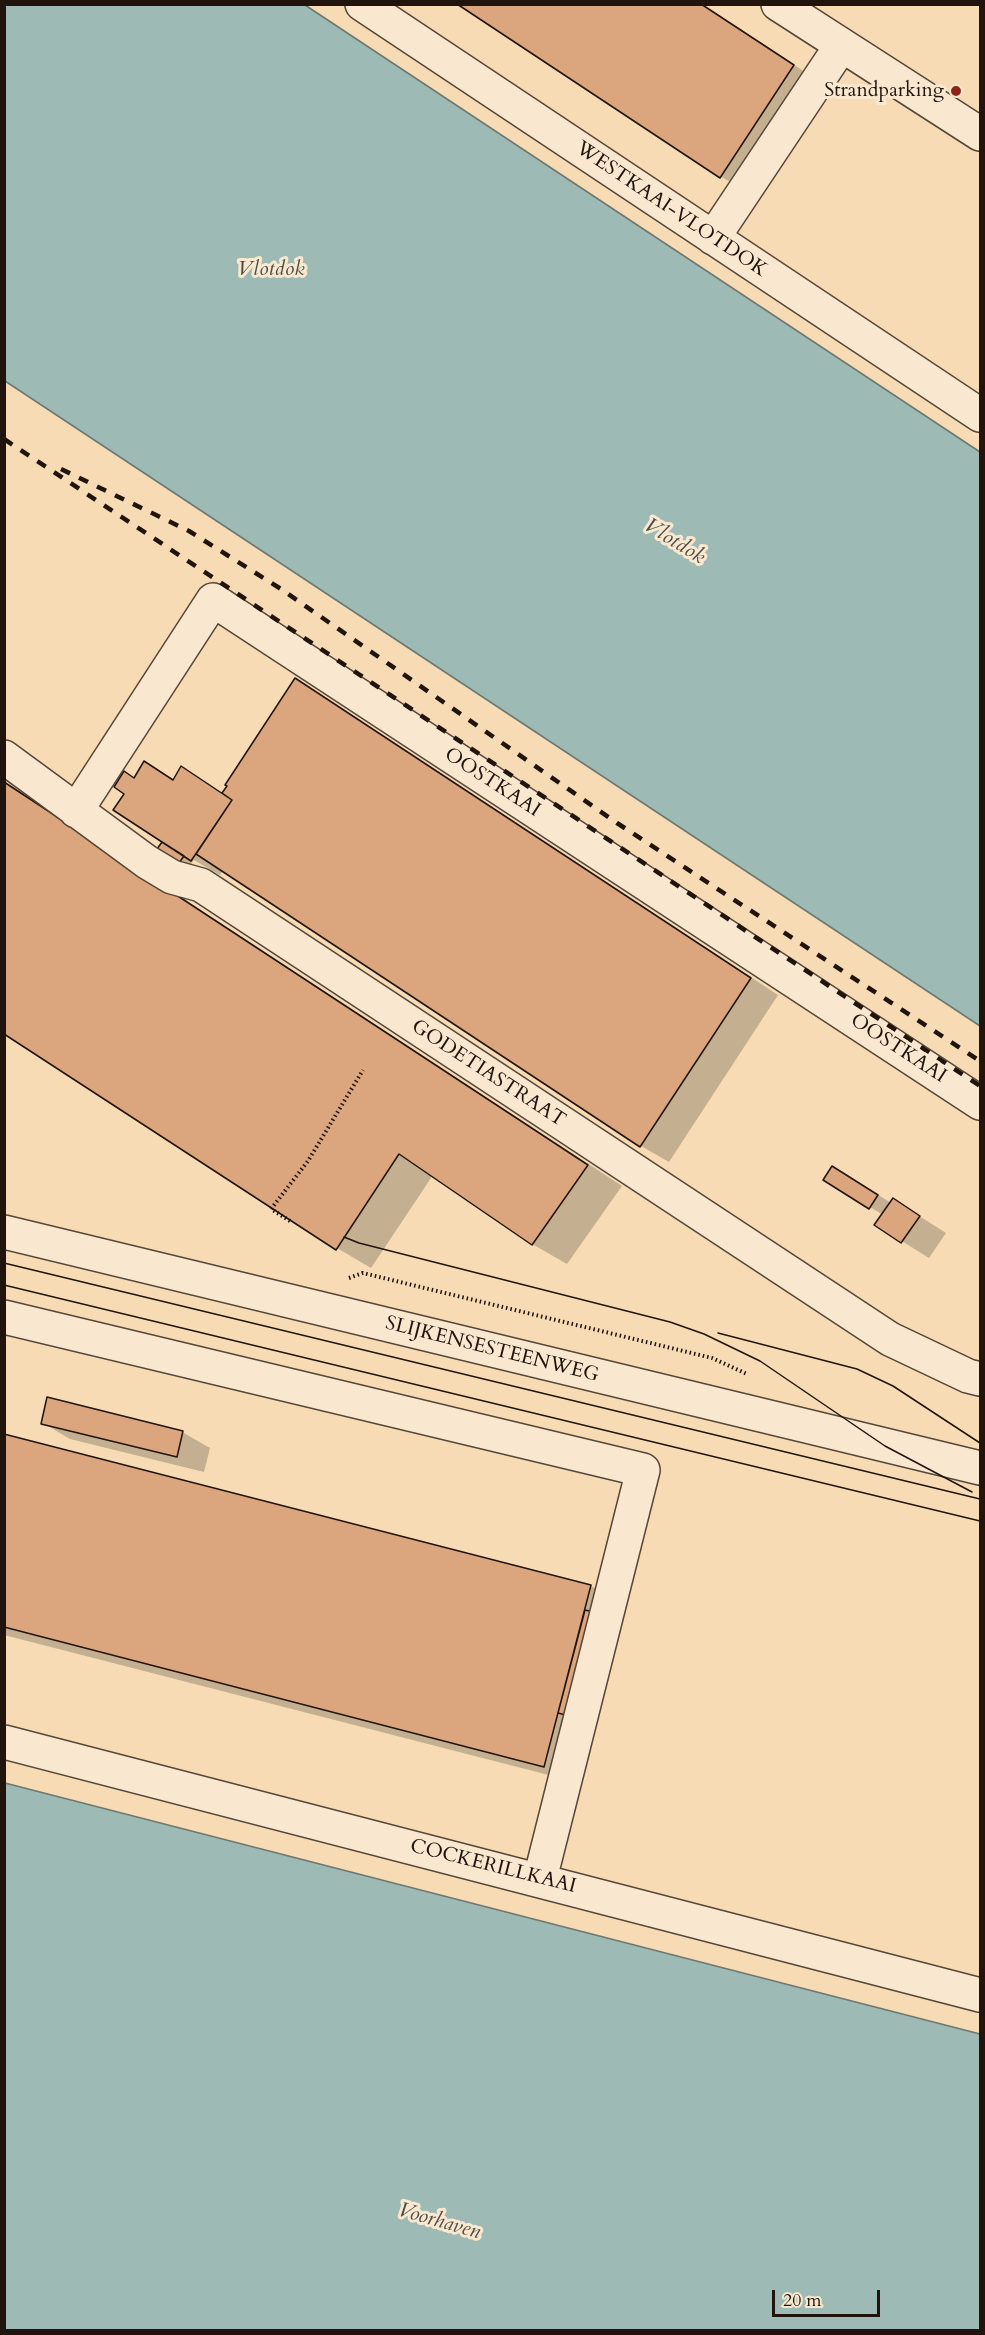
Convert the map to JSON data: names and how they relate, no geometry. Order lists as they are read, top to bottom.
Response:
{
  "streets": {
    "street": [
      "WESTKAAI-VLOTDOK",
      "OOSTKAAI",
      "GODETIASTRAAT",
      "SLIJKENSESTEENWEG",
      "COCKERILLKAAI"
    ]
  },
  "crossings": [
    ["OOSTKAAI", "GODETIASTRAAT"]
  ],
  "water": ["Vlotdok", "Voorhaven"],
  "places": ["Strandparking"],
  "scale_bar": "20 m"
}
